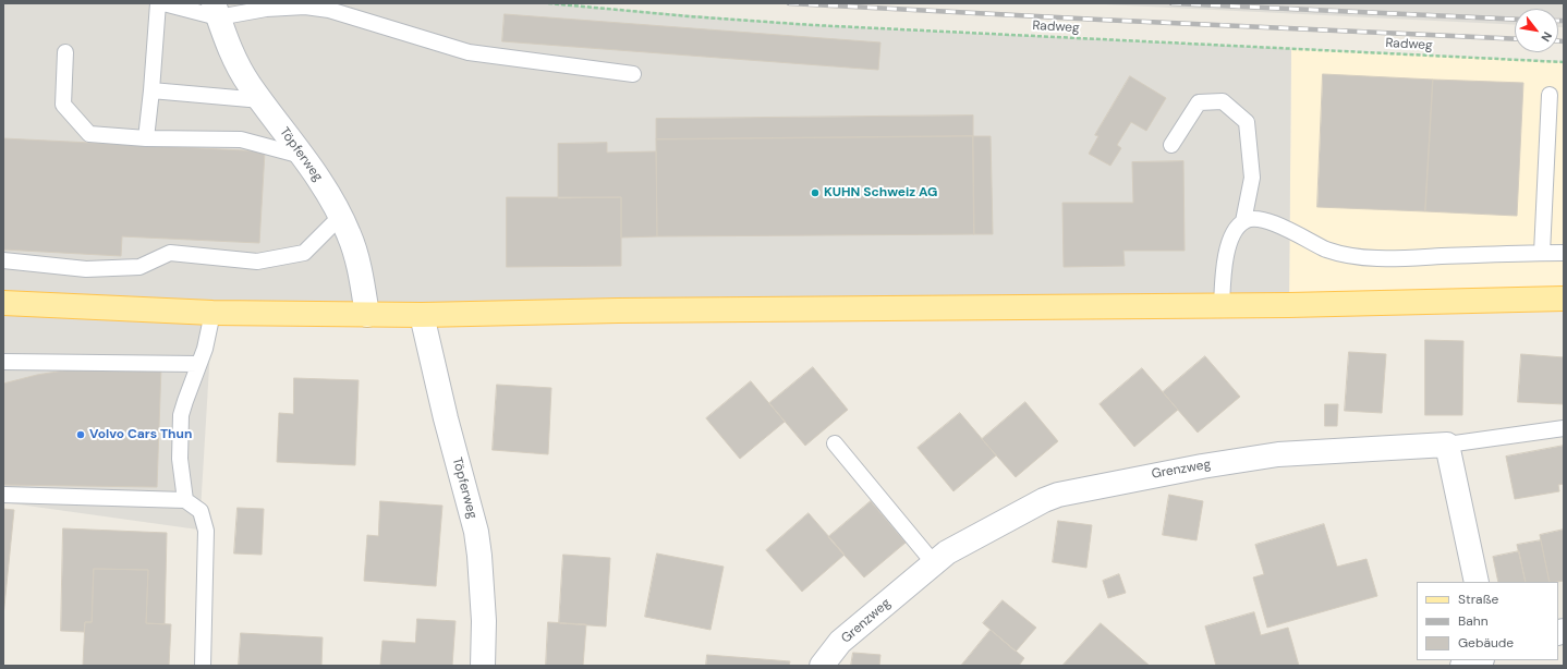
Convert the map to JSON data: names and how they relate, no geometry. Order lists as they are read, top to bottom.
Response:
{
  "streets": {
    "street": ["Töpferweg", "Grenzweg"],
    "path": ["Radweg"]
  },
  "places": ["KUHN Schweiz AG", "Volvo Cars Thun"],
  "legend": ["Straße", "Bahn", "Gebäude"],
  "north": "bottom right"
}
